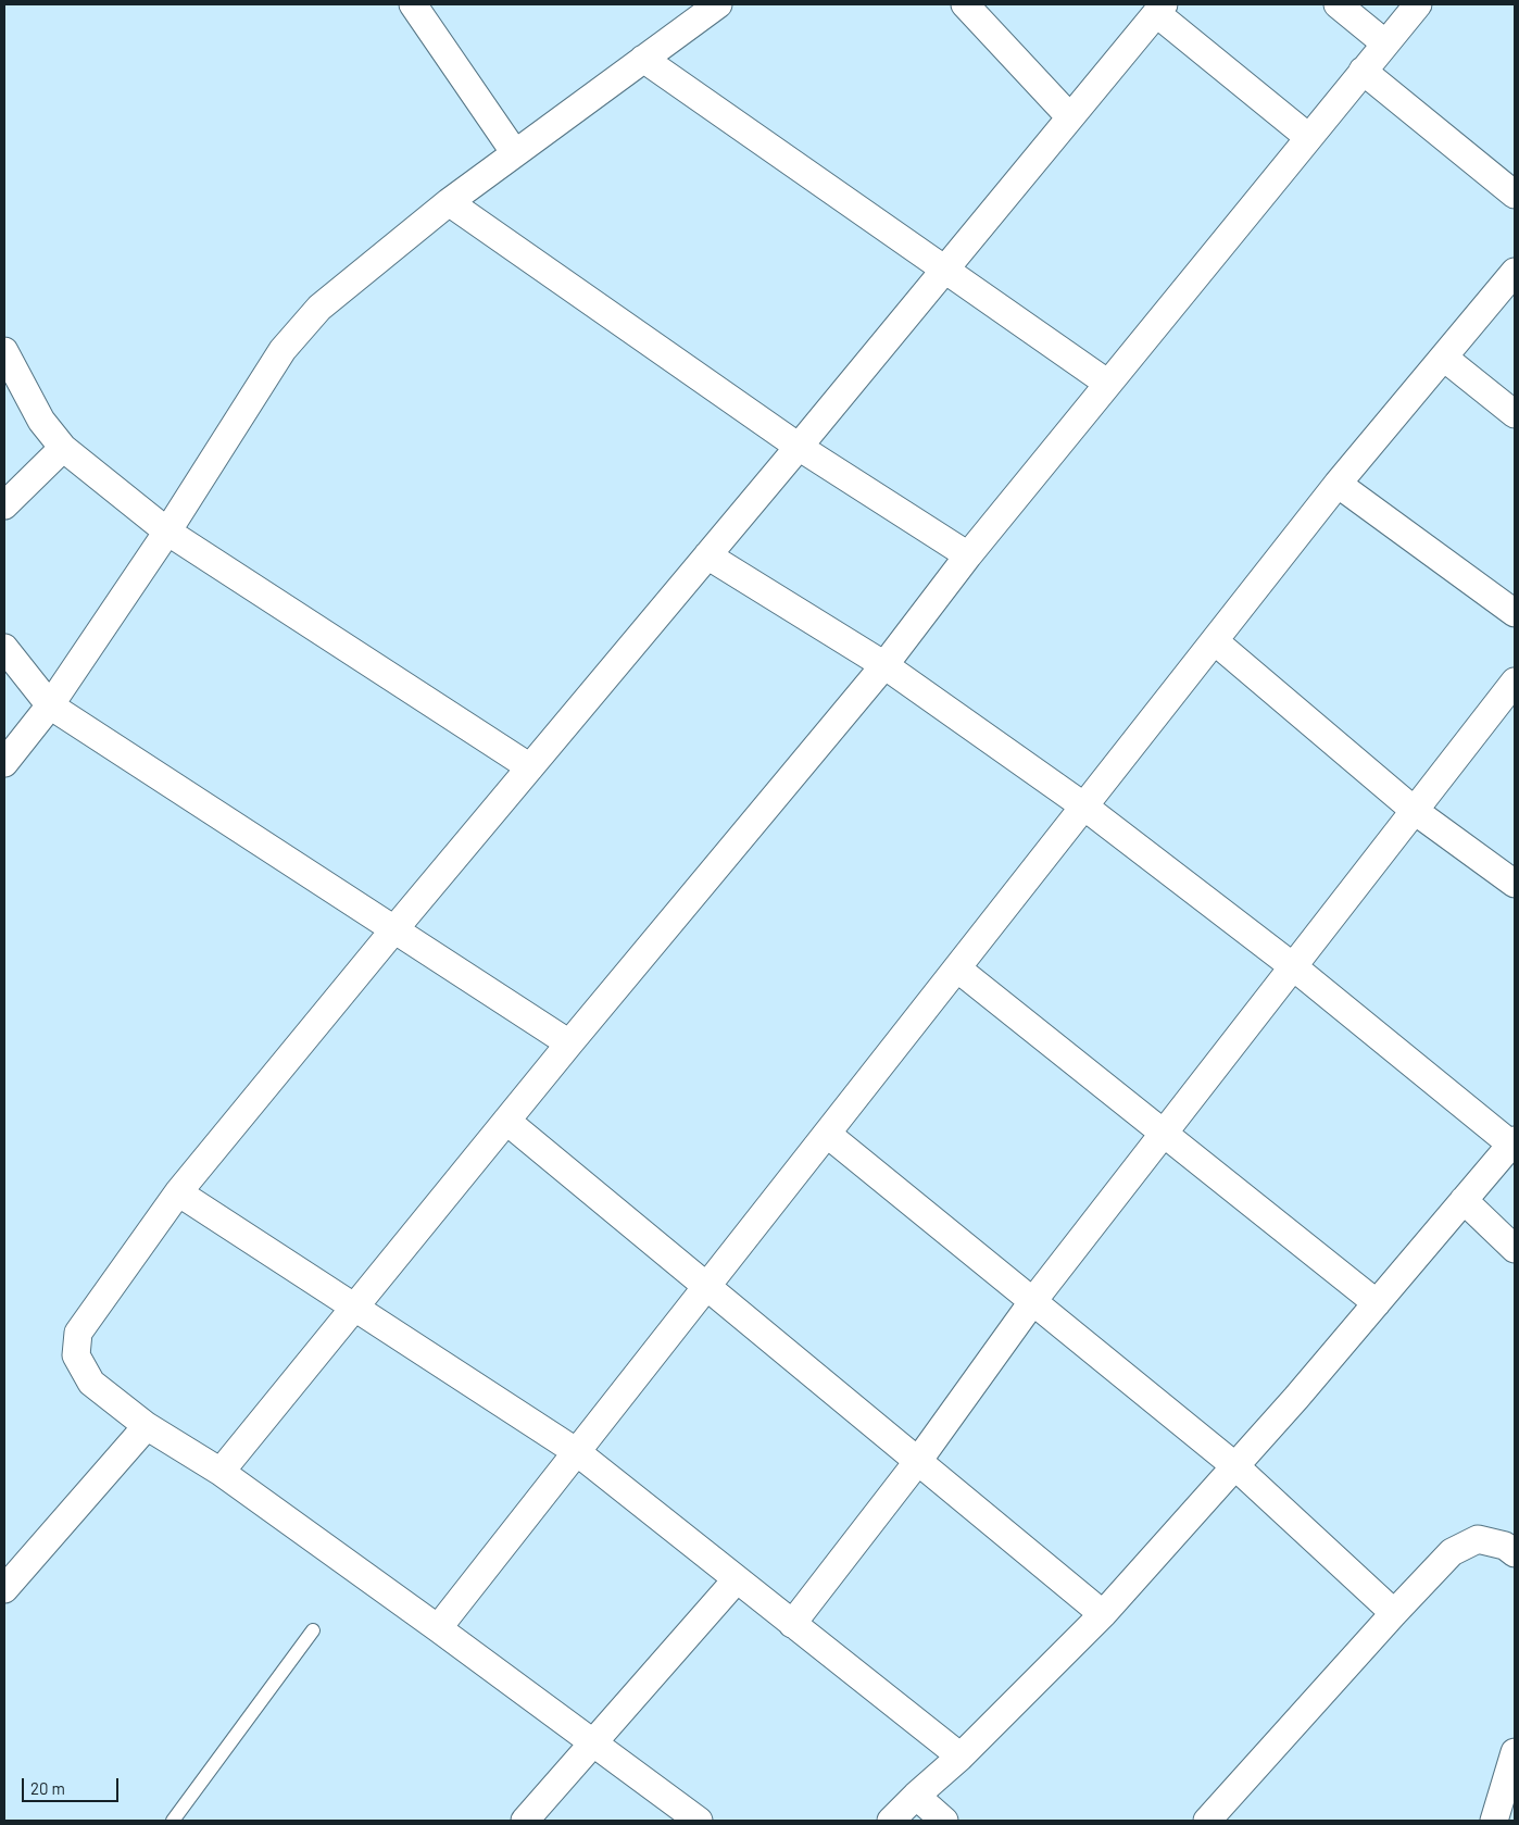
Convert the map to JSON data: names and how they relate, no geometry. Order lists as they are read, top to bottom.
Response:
{
  "scale_bar": "20 m"
}
